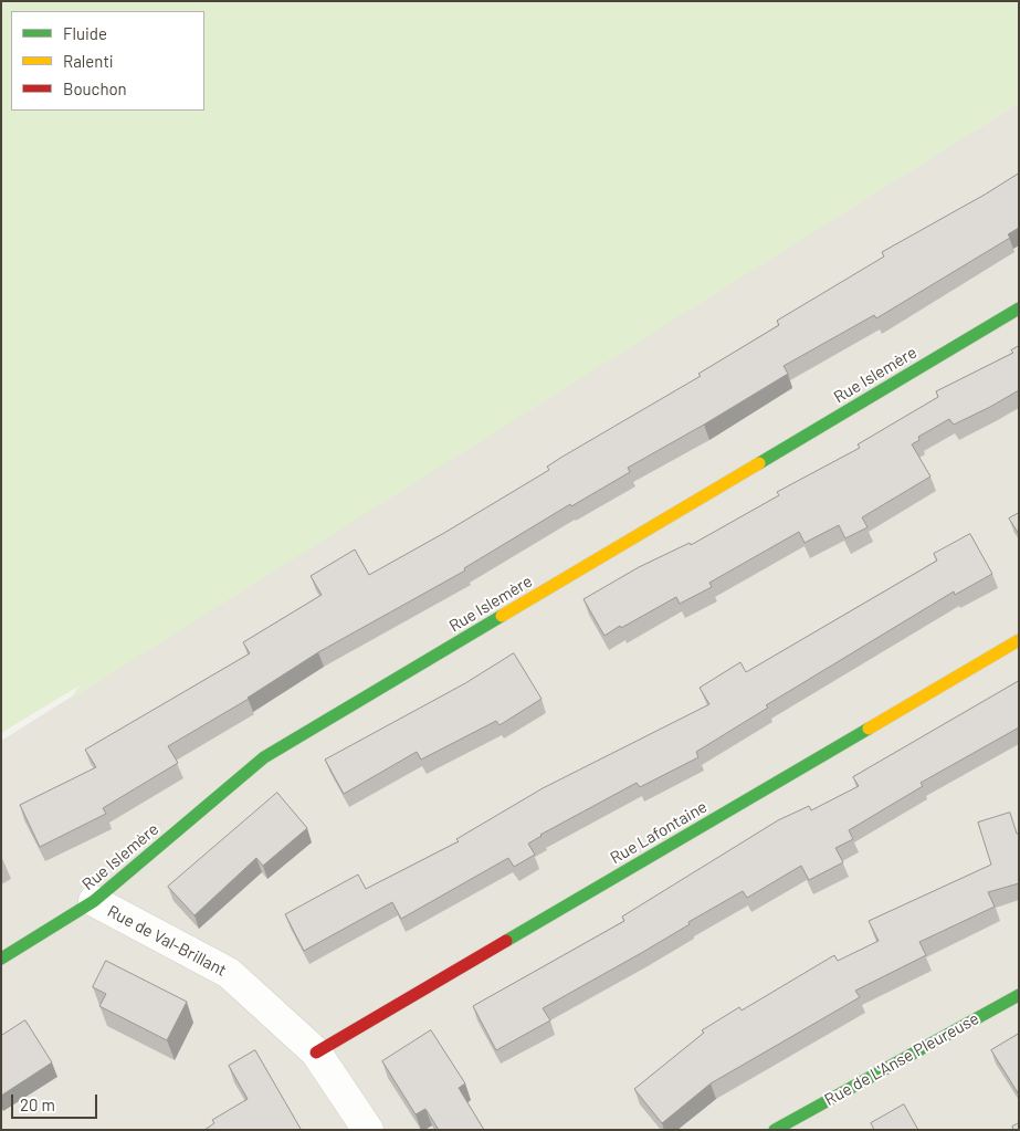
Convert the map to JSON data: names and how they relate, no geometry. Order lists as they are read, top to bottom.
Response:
{
  "streets": {
    "street": [
      "Rue Islemère",
      "Rue Lafontaine",
      "Rue de Val-Brillant",
      "Rue de L'Anse Pleureuse"
    ]
  },
  "crossings": [
    ["Rue Islemère", "Rue de Val-Brillant"],
    ["Rue Lafontaine", "Rue de Val-Brillant"]
  ],
  "legend": ["Fluide", "Ralenti", "Bouchon"],
  "scale_bar": "20 m"
}
